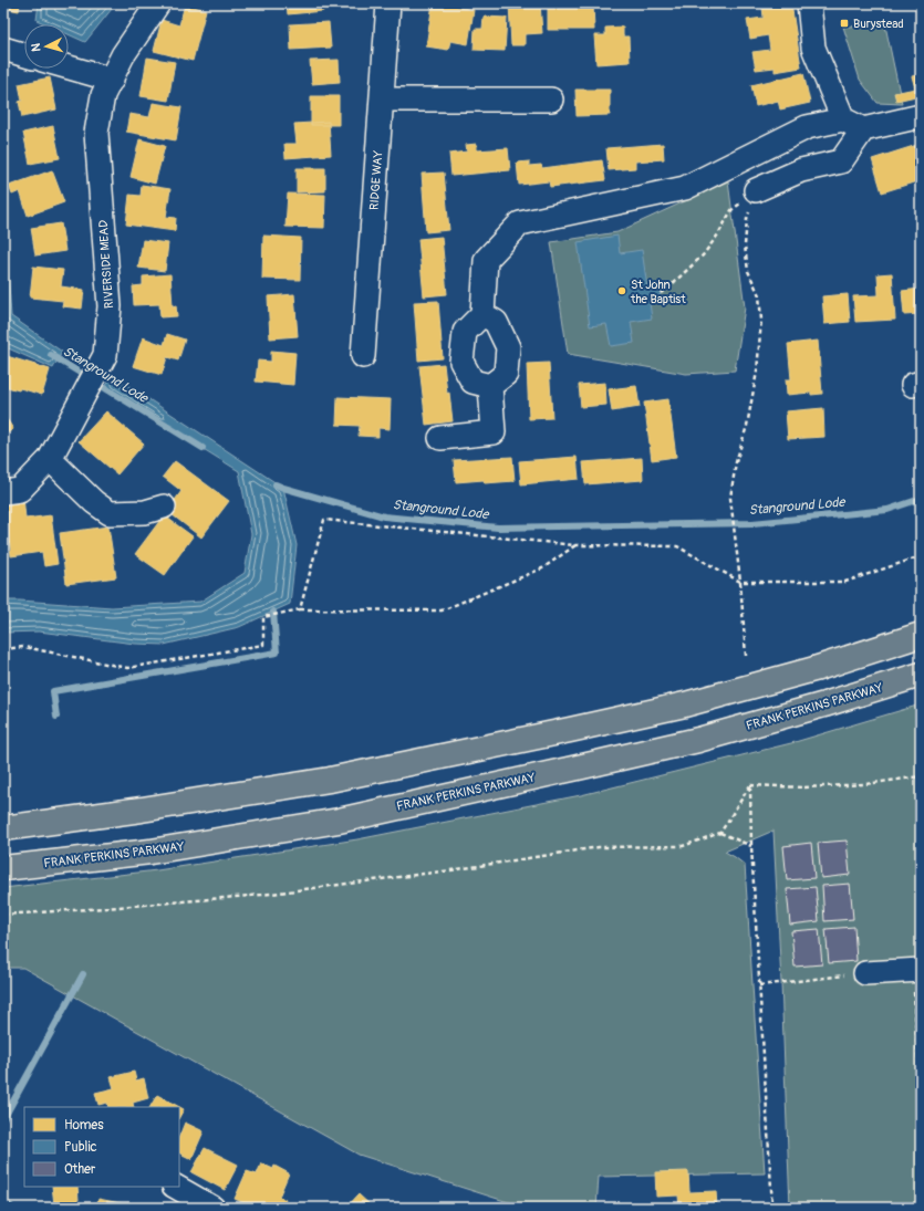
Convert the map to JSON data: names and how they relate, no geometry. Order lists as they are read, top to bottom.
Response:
{
  "streets": {
    "highway": ["FRANK PERKINS PARKWAY"],
    "street": ["RIDGE WAY", "RIVERSIDE MEAD"]
  },
  "water": ["Stanground Lode"],
  "places": {
    "transit": ["Burystead"],
    "other": ["St John the Baptist"]
  },
  "legend": ["Homes", "Public", "Other"],
  "north": "left"
}
